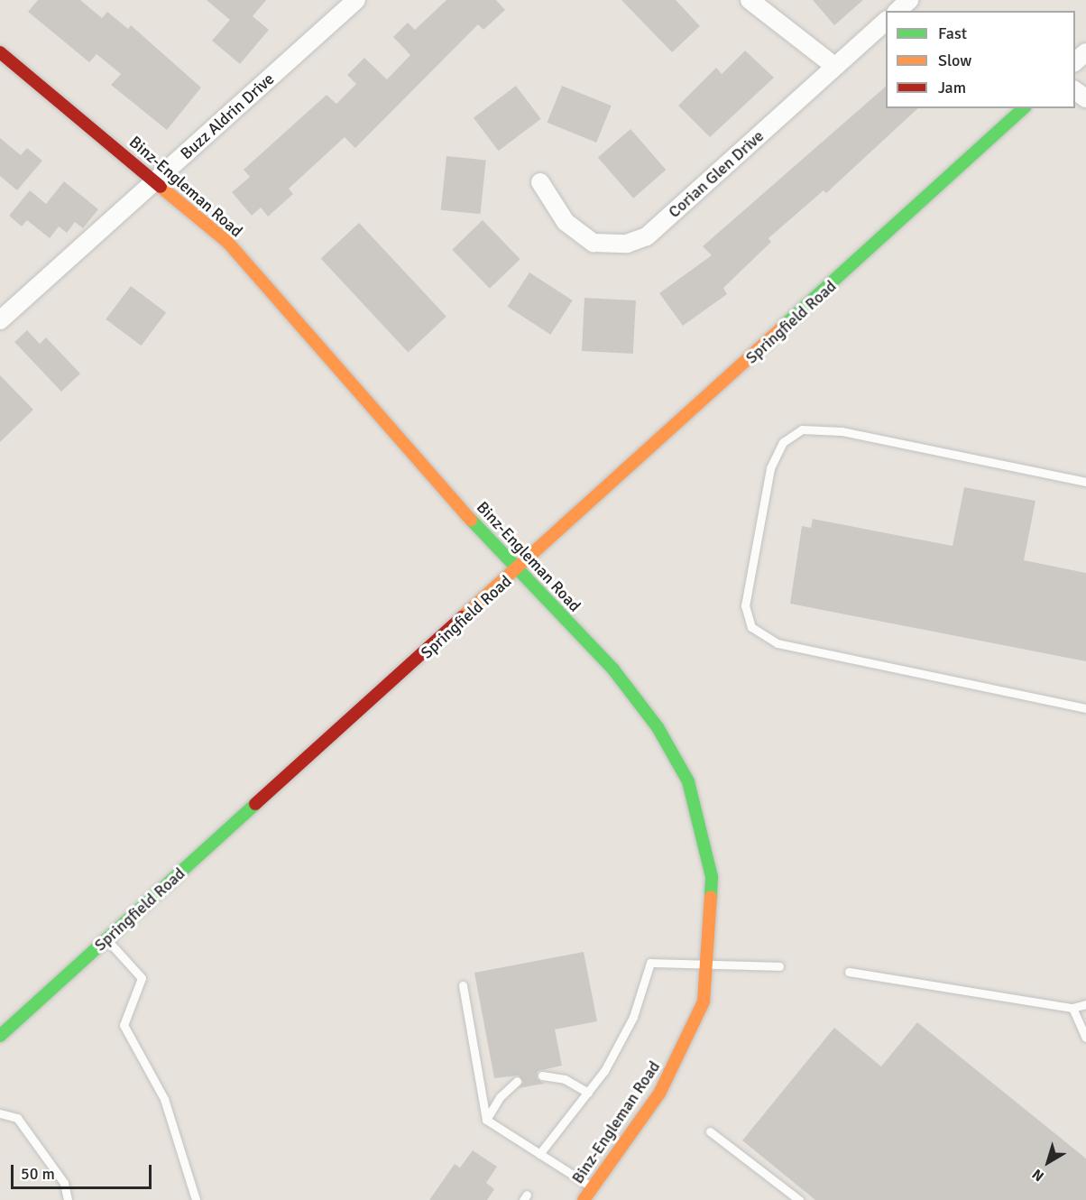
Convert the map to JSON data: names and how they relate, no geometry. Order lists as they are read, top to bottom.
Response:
{
  "streets": {
    "street": [
      "Buzz Aldrin Drive",
      "Corian Glen Drive",
      "Binz-Engleman Road",
      "Springfield Road"
    ]
  },
  "crossings": [
    ["Buzz Aldrin Drive", "Binz-Engleman Road"],
    ["Binz-Engleman Road", "Springfield Road"]
  ],
  "legend": ["Fast", "Slow", "Jam"],
  "scale_bar": "50 m",
  "north": "bottom left"
}
